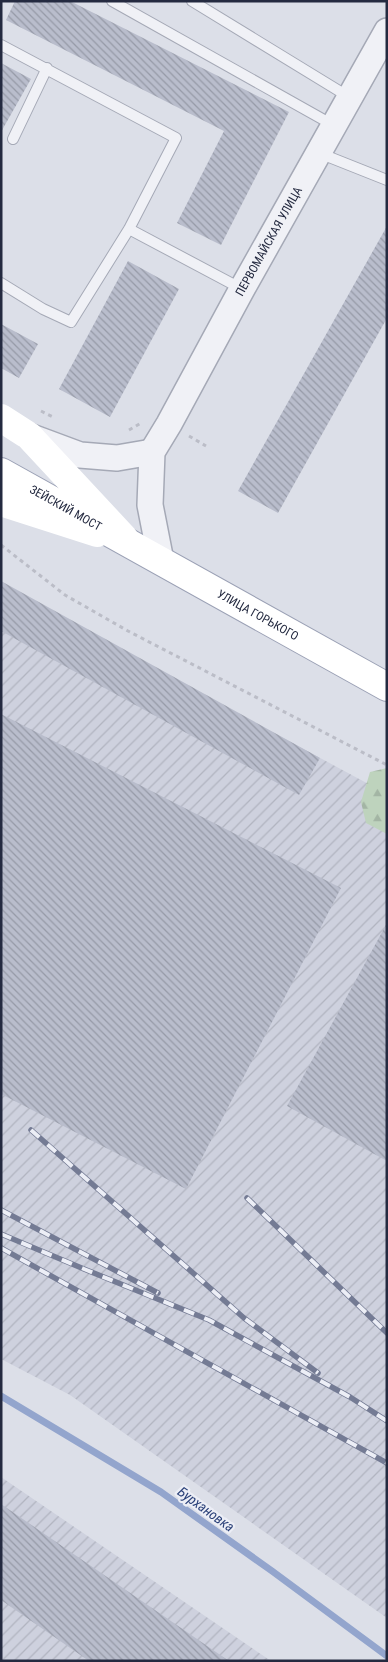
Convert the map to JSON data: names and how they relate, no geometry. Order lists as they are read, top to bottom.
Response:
{
  "streets": {
    "main road": ["ЗЕЙСКИЙ МОСТ", "УЛИЦА ГОРЬКОГО"],
    "street": ["ПЕРВОМАЙСКАЯ УЛИЦА"]
  },
  "crossings": [
    ["ЗЕЙСКИЙ МОСТ", "УЛИЦА ГОРЬКОГО"]
  ],
  "water": ["Бурхановка"]
}
